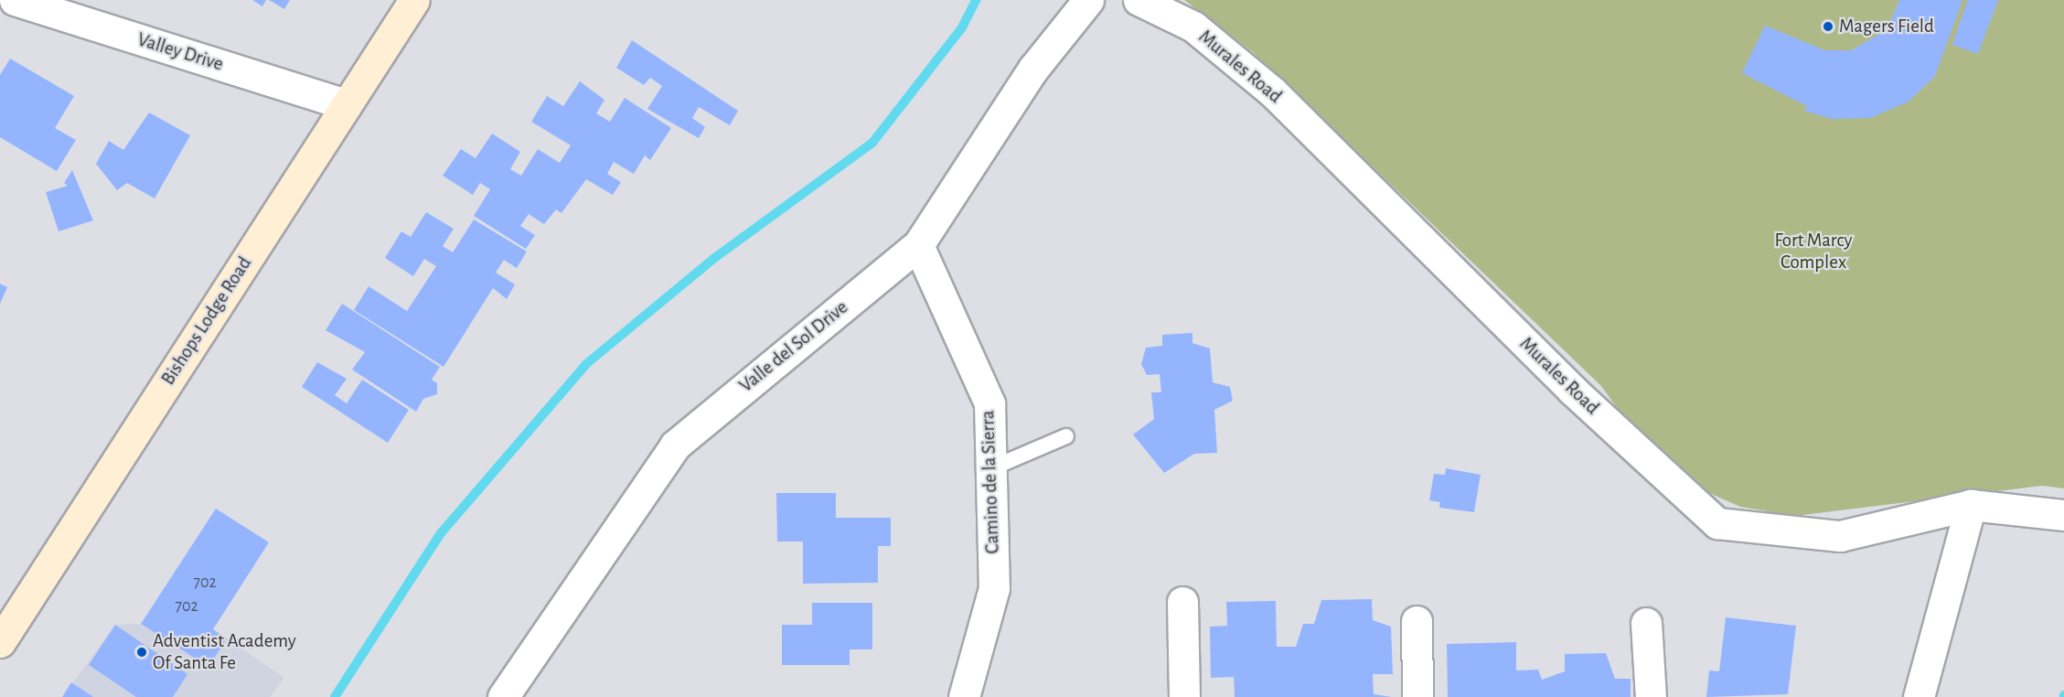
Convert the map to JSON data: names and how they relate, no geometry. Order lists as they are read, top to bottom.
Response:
{
  "streets": {
    "street": [
      "Valley Drive",
      "Murales Road",
      "Bishops Lodge Road",
      "Valle del Sol Drive",
      "Camino de la Sierra"
    ]
  },
  "crossings": [
    ["Valley Drive", "Bishops Lodge Road"],
    ["Valle del Sol Drive", "Camino de la Sierra"]
  ],
  "parks": ["Fort Marcy Complex"],
  "places": ["Magers Field", "Adventist Academy Of Santa Fe"],
  "house_numbers": ["702", "702"]
}
